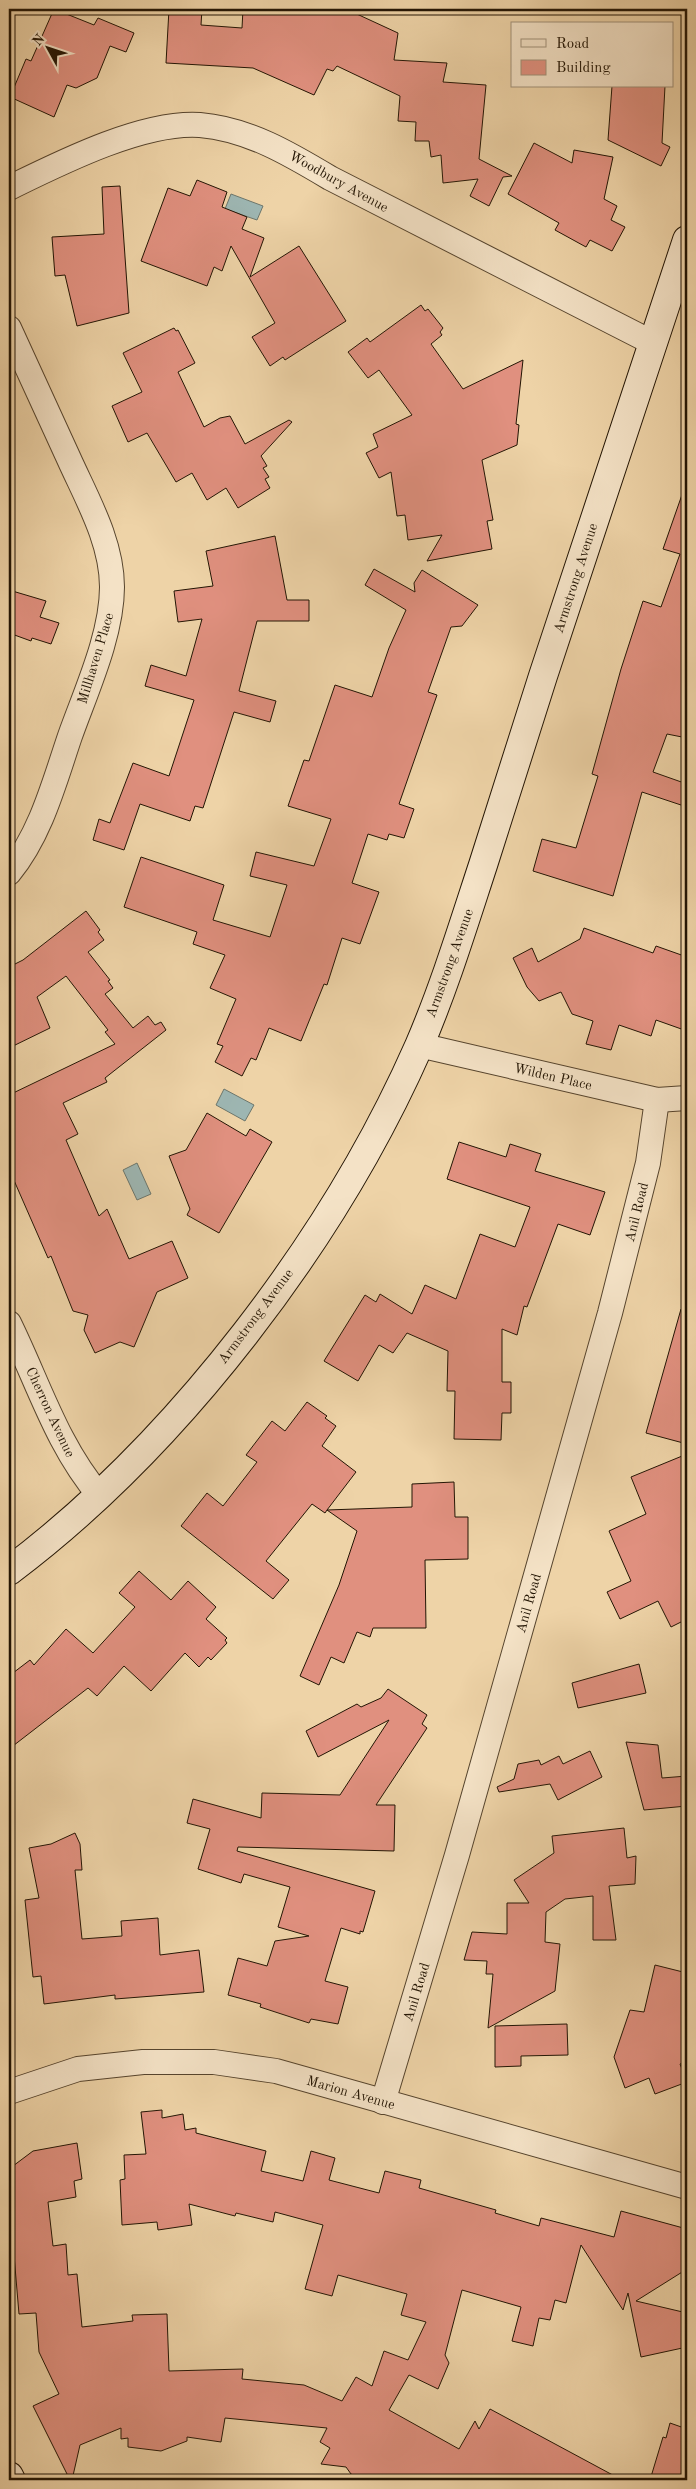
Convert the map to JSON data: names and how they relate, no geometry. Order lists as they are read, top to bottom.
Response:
{
  "streets": {
    "street": [
      "Woodbury Avenue",
      "Armstrong Avenue",
      "Millhaven Place",
      "Wilden Place",
      "Anil Road",
      "Cherron Avenue",
      "Marion Avenue"
    ]
  },
  "crossings": [
    ["Woodbury Avenue", "Armstrong Avenue"],
    ["Armstrong Avenue", "Wilden Place"],
    ["Armstrong Avenue", "Cherron Avenue"],
    ["Wilden Place", "Anil Road"],
    ["Anil Road", "Marion Avenue"]
  ],
  "legend": ["Road", "Building"],
  "north": "top left"
}
